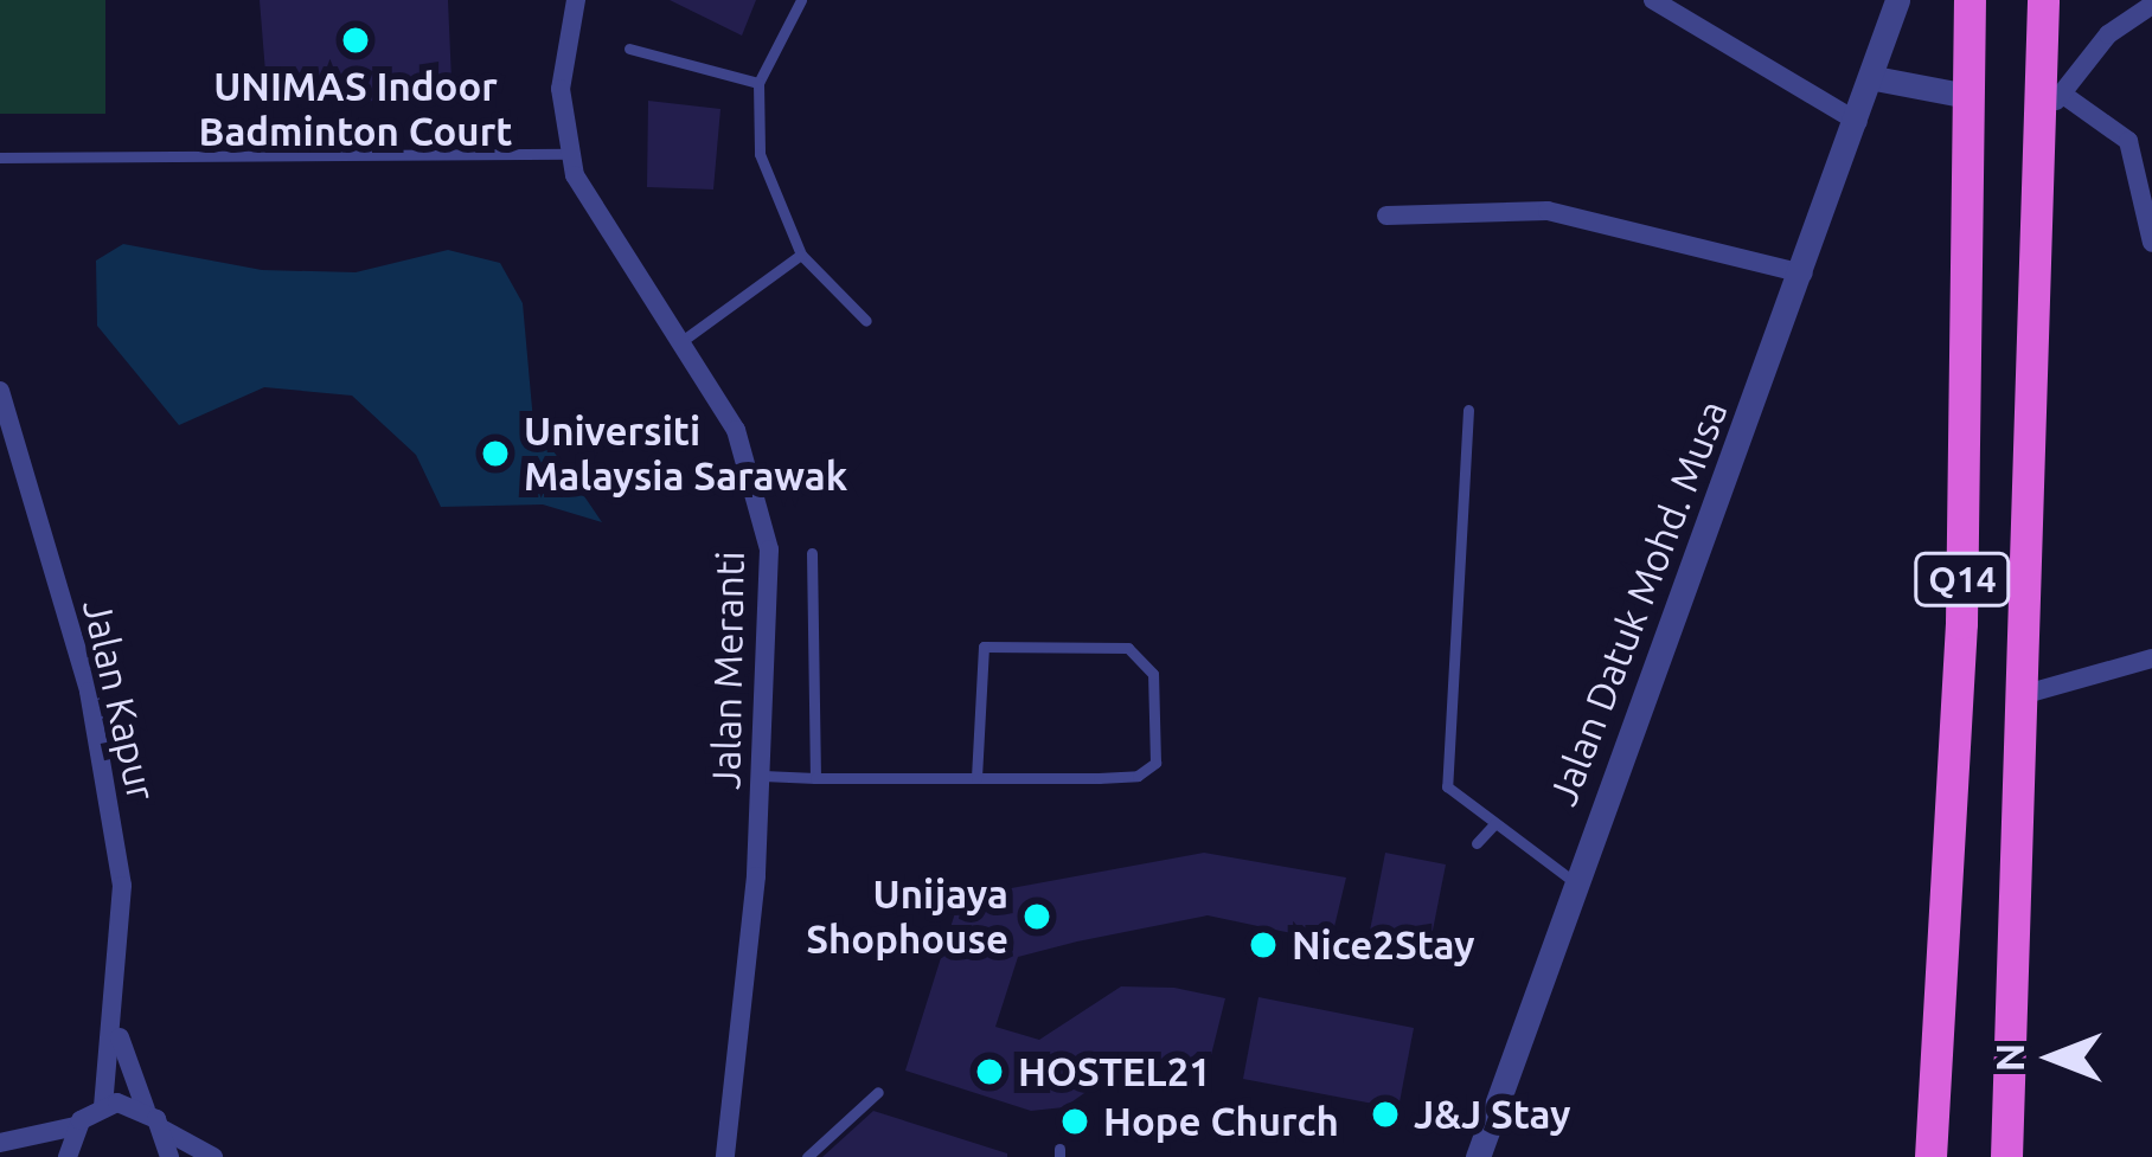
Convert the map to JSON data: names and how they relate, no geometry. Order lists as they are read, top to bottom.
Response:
{
  "streets": {
    "highway": ["Q14"],
    "street": ["Jalan Datuk Mohd. Musa", "Jalan Meranti", "Jalan Kapur"]
  },
  "places": [
    "UNIMAS Indoor Badminton Court",
    "Universiti Malaysia Sarawak",
    "Unijaya Shophouse",
    "Nice2Stay",
    "HOSTEL21",
    "J&J Stay",
    "Hope Church"
  ],
  "north": "left"
}
